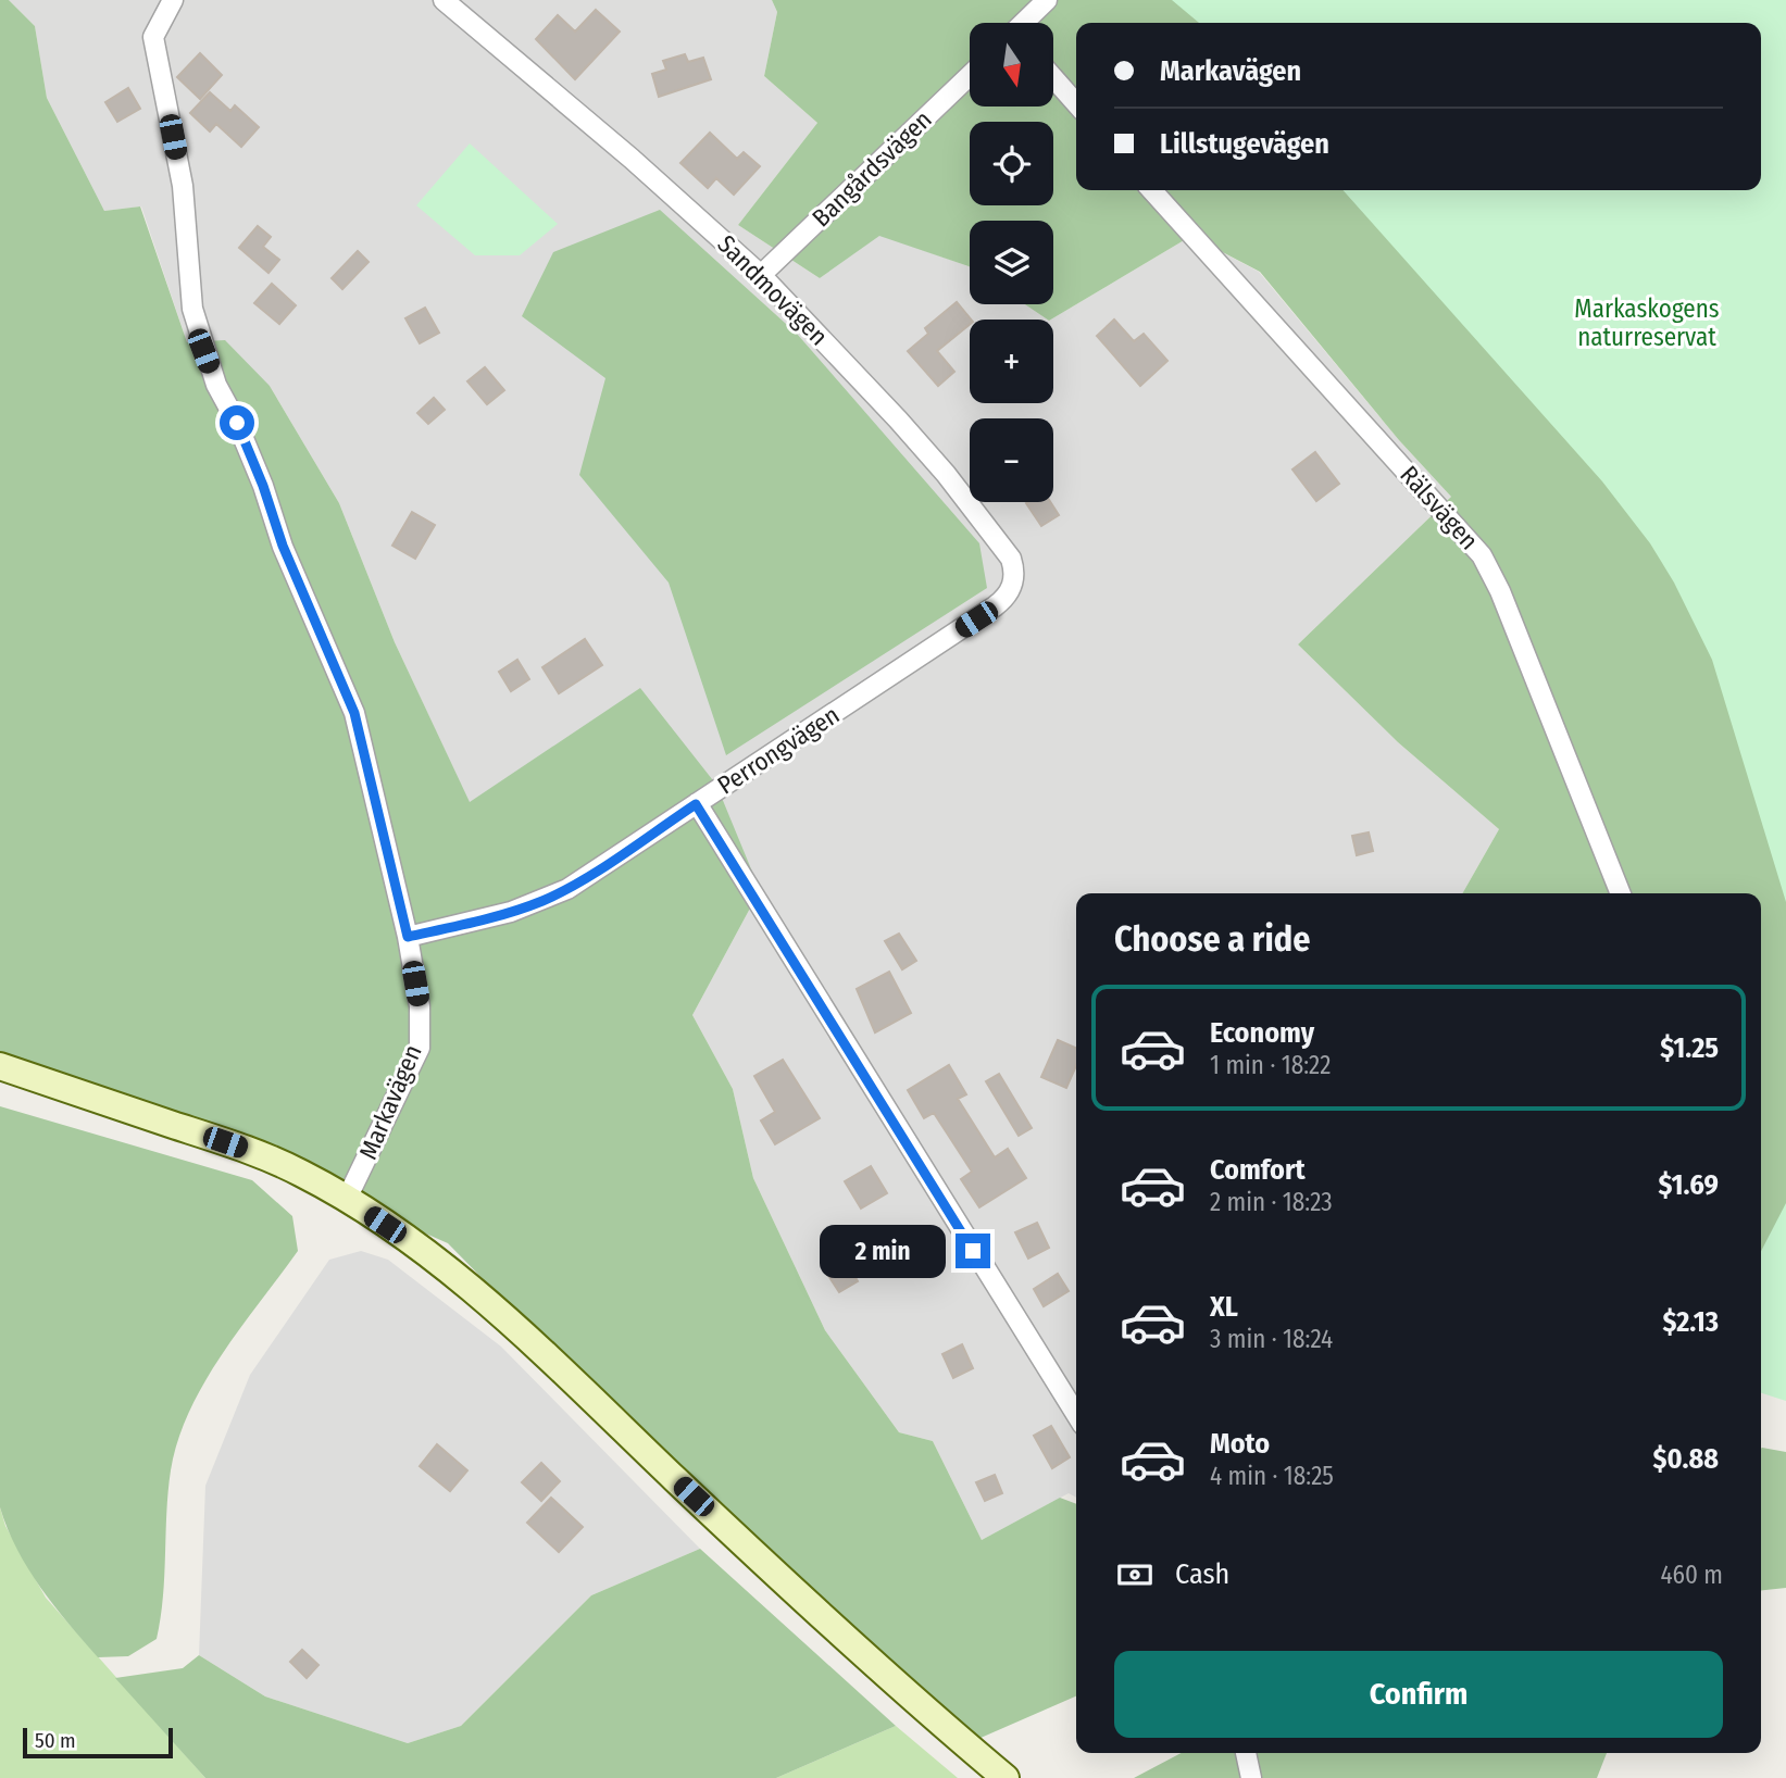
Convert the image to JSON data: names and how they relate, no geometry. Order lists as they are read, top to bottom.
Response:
{
  "streets": {
    "street": [
      "Bangårdsvägen",
      "Sandmovägen",
      "Rälsvägen",
      "Perrongvägen",
      "Markavägen"
    ]
  },
  "crossings": [
    ["Bangårdsvägen", "Sandmovägen"],
    ["Sandmovägen", "Perrongvägen"],
    ["Perrongvägen", "Markavägen"]
  ],
  "parks": ["Markaskogens naturreservat"],
  "scale_bar": "50 m",
  "north": "bottom",
  "page": {
    "map_buttons": ["+", "−"],
    "banner": ["Markavägen", "Lillstugevägen"],
    "heading": "Choose a ride",
    "list": [
      {
        "name": "Economy",
        "note": "1 min · 18:22",
        "value": "$1.25"
      },
      {
        "name": "Comfort",
        "note": "2 min · 18:23",
        "value": "$1.69"
      },
      {
        "name": "XL",
        "note": "3 min · 18:24",
        "value": "$2.13"
      },
      {
        "name": "Moto",
        "note": "4 min · 18:25",
        "value": "$0.88"
      }
    ],
    "bubble": "2 min",
    "pay": ["Cash", "460 m"],
    "buttons": "Confirm",
    "scale": "50 m"
  }
}
